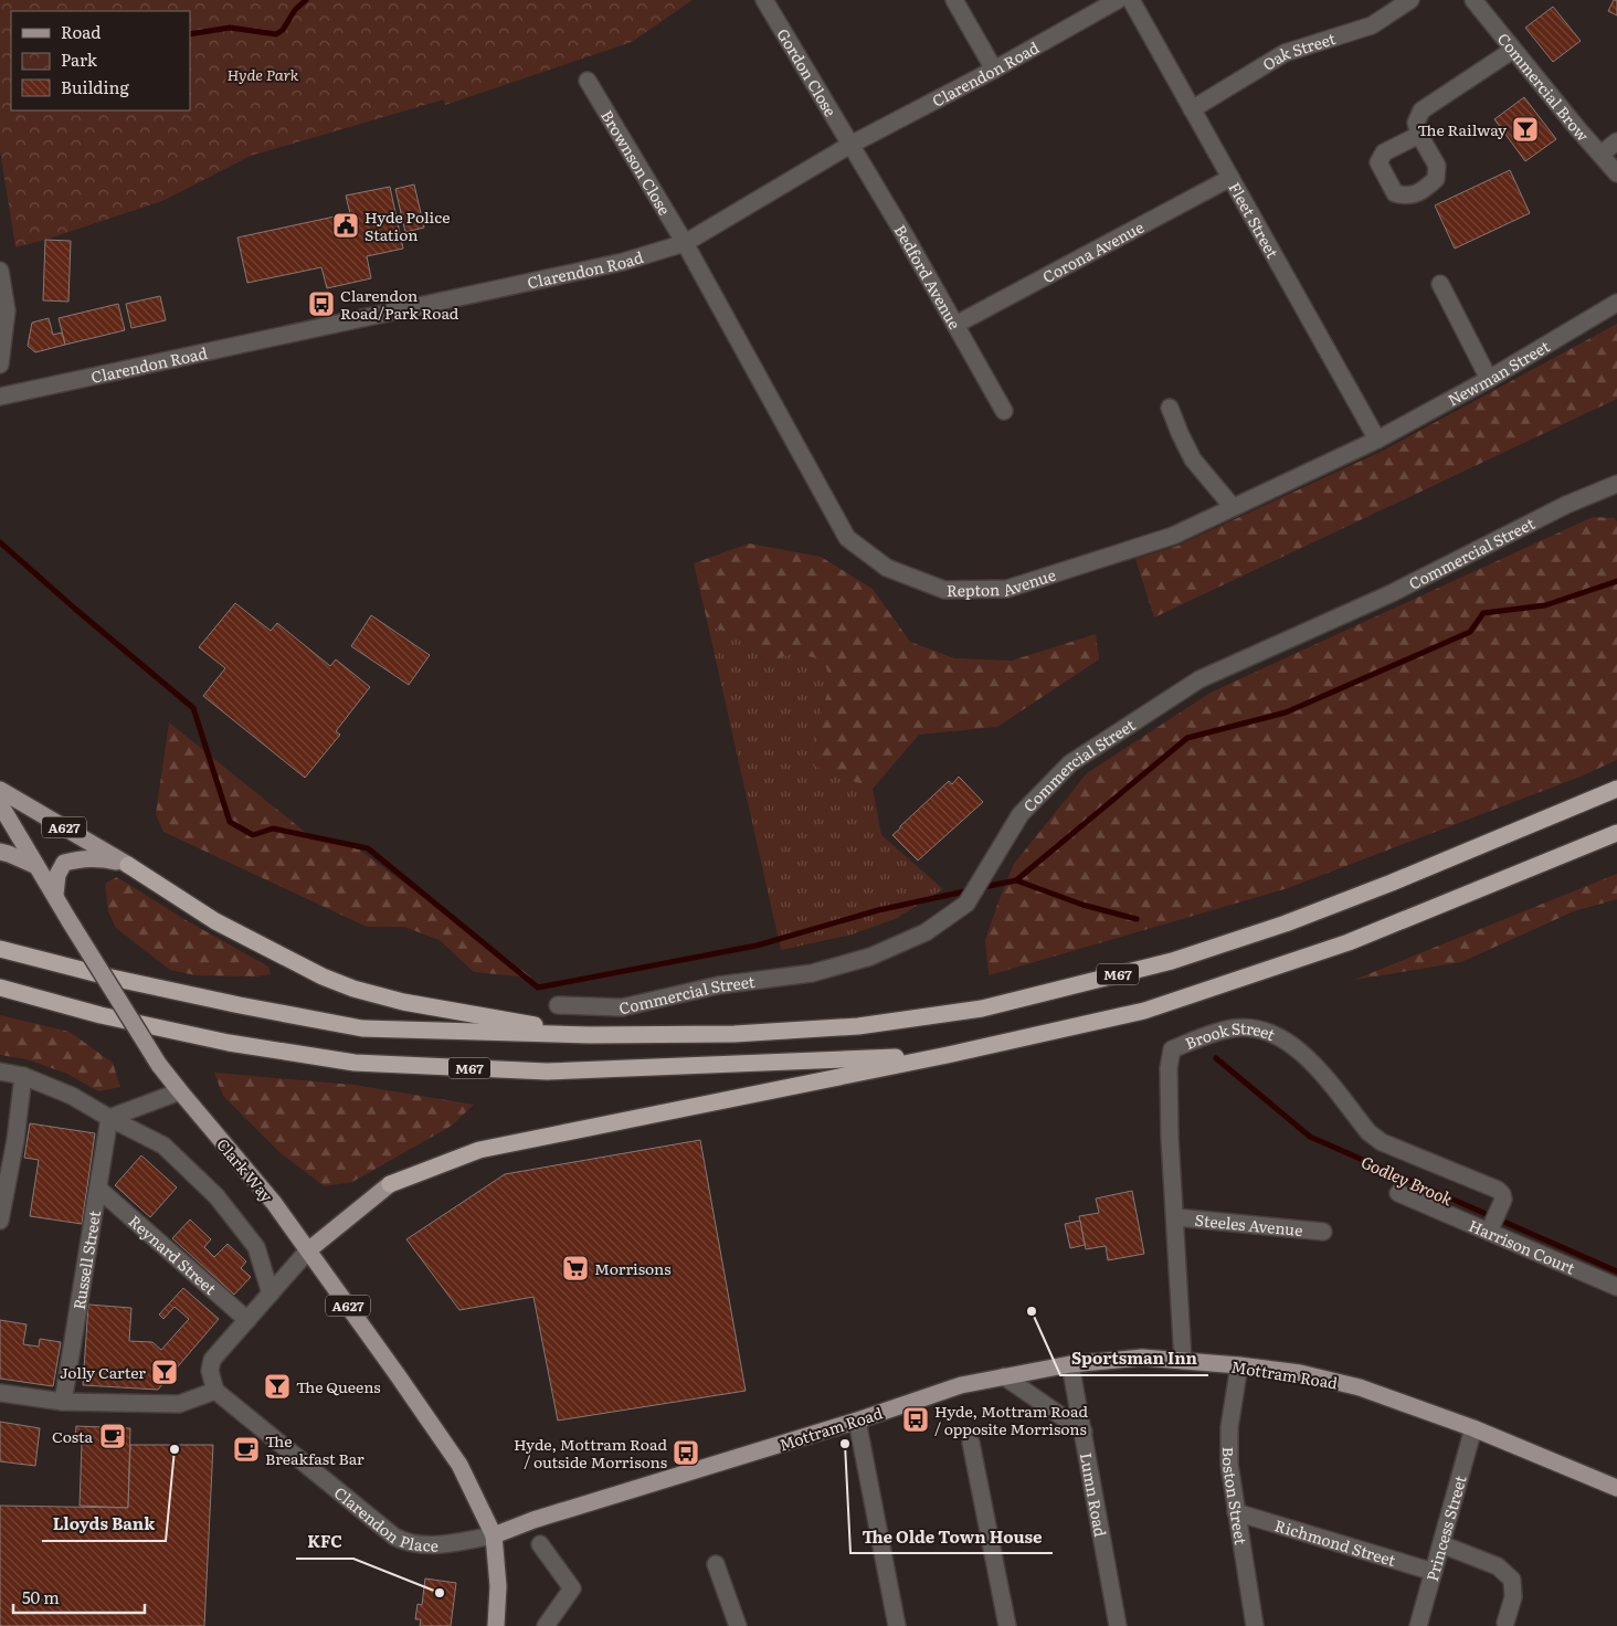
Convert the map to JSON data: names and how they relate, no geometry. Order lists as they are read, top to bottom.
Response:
{
  "streets": {
    "highway": ["M67"],
    "main road": ["A627", "Clark Way", "Mottram Road"],
    "street": [
      "Oak Street",
      "Gordon Close",
      "Clarendon Road",
      "Commercial Brow",
      "Brownson Close",
      "Fleet Street",
      "Corona Avenue",
      "Bedford Avenue",
      "Newman Street",
      "Commercial Street",
      "Repton Avenue",
      "Brook Street",
      "Steeles Avenue",
      "Harrison Court",
      "Reynard Street",
      "Russell Street",
      "Lumn Road",
      "Boston Street",
      "Clarendon Place",
      "Princess Street",
      "Richmond Street"
    ]
  },
  "crossings": [
    ["Oak Street", "Fleet Street"],
    ["Gordon Close", "Clarendon Road"],
    ["Gordon Close", "Bedford Avenue"],
    ["Clarendon Road", "Brownson Close"],
    ["Clarendon Road", "Bedford Avenue"],
    ["Clarendon Road", "Repton Avenue"],
    ["Brownson Close", "Repton Avenue"],
    ["Fleet Street", "Corona Avenue"],
    ["Fleet Street", "Newman Street"],
    ["Fleet Street", "Repton Avenue"],
    ["Corona Avenue", "Bedford Avenue"],
    ["Newman Street", "Repton Avenue"],
    ["A627", "M67"],
    ["A627", "Clark Way"],
    ["A627", "Mottram Road"],
    ["A627", "Clarendon Place"],
    ["Brook Street", "Steeles Avenue"],
    ["Brook Street", "Harrison Court"],
    ["Brook Street", "Mottram Road"],
    ["Clark Way", "Mottram Road"],
    ["Clark Way", "Clarendon Place"],
    ["Reynard Street", "Russell Street"],
    ["Mottram Road", "Lumn Road"],
    ["Mottram Road", "Boston Street"],
    ["Mottram Road", "Clarendon Place"],
    ["Mottram Road", "Princess Street"],
    ["Boston Street", "Richmond Street"],
    ["Princess Street", "Richmond Street"]
  ],
  "water": ["Godley Brook"],
  "parks": ["Hyde Park"],
  "places": {
    "bar": ["The Railway", "Jolly Carter", "The Queens"],
    "public building": ["Hyde Police Station"],
    "bus stop": ["Clarendon Road/Park Road", "Hyde, Mottram Road / opposite Morrisons", "Hyde, Mottram Road / outside Morrisons"],
    "supermarket": ["Morrisons"],
    "other": [
      "Sportsman Inn",
      "The Olde Town House",
      "Lloyds Bank",
      "KFC"
    ],
    "cafe": ["Costa", "The Breakfast Bar"]
  },
  "legend": ["Road", "Park", "Building"],
  "scale_bar": "50 m"
}
